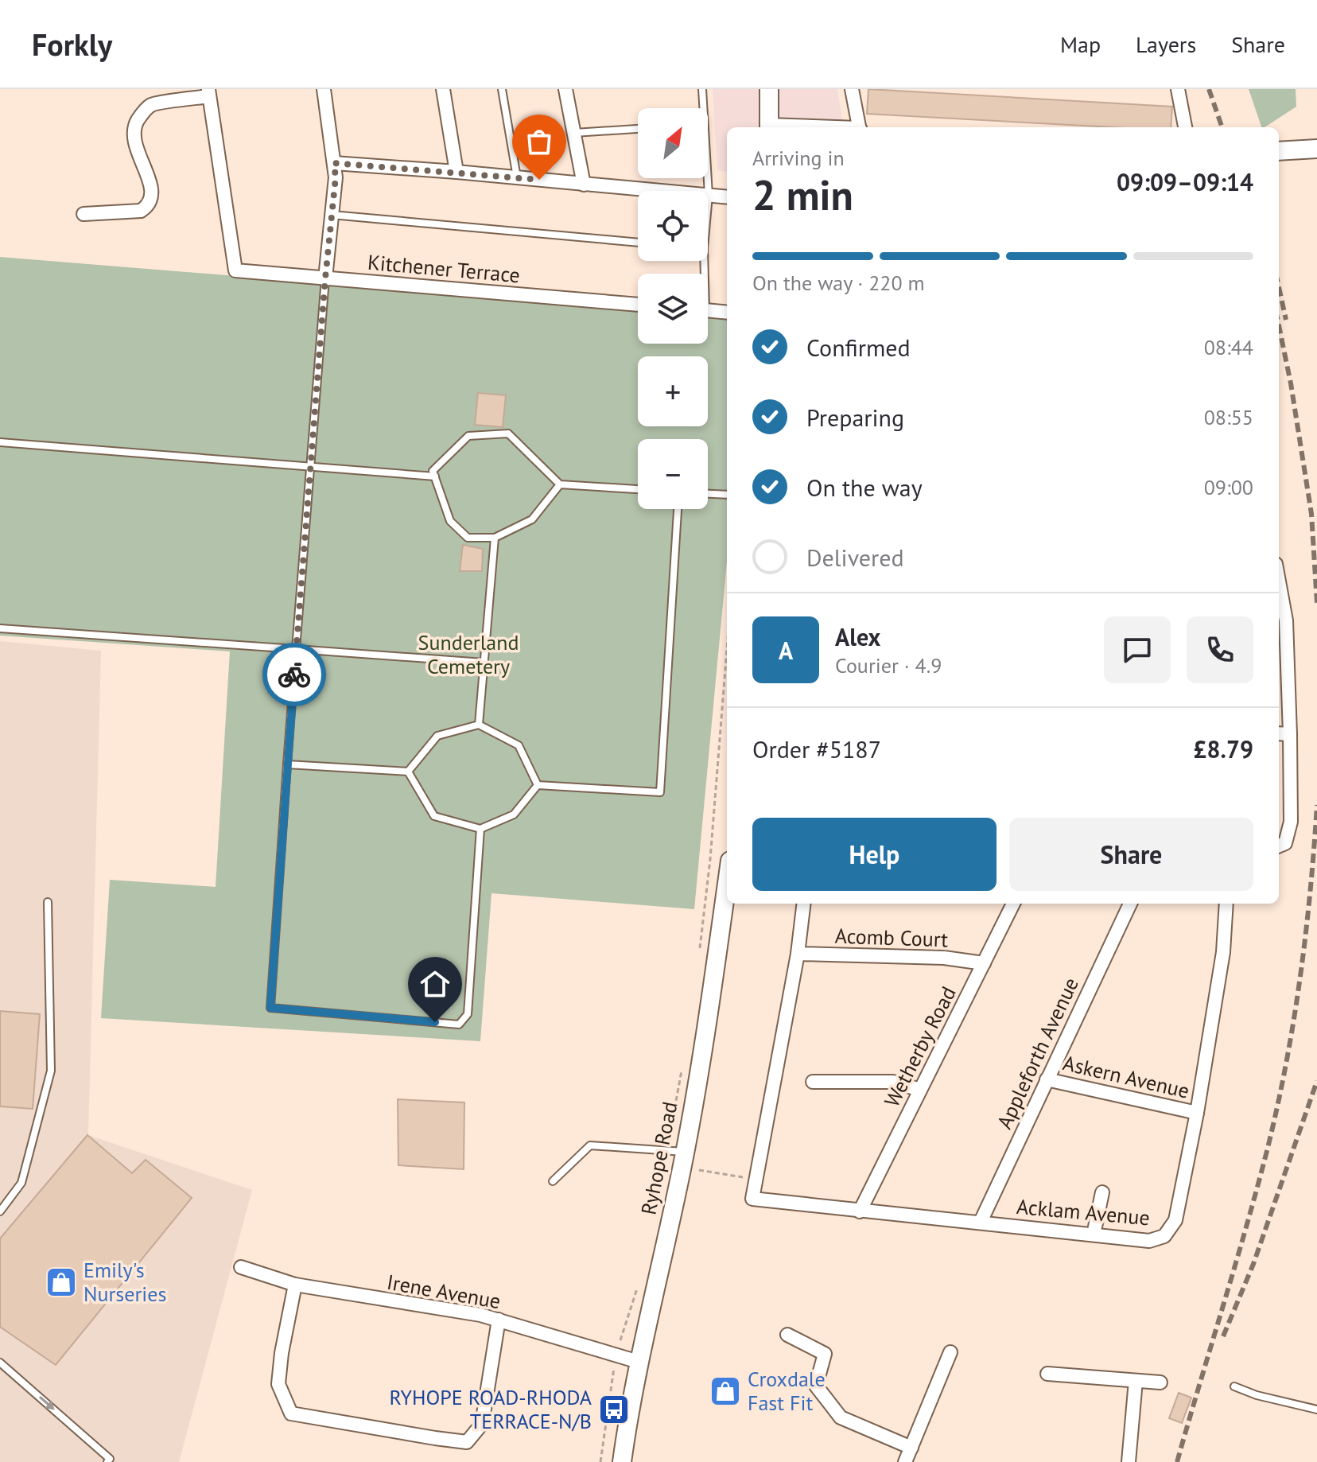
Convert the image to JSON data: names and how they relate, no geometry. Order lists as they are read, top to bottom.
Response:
{
  "streets": {
    "main road": ["Ryhope Road"],
    "street": [
      "Kitchener Terrace",
      "Acomb Court",
      "Wetherby Road",
      "Appleforth Avenue",
      "Askern Avenue",
      "Acklam Avenue",
      "Irene Avenue"
    ]
  },
  "crossings": [
    ["Acomb Court", "Wetherby Road"],
    ["Wetherby Road", "Acklam Avenue"],
    ["Appleforth Avenue", "Askern Avenue"],
    ["Appleforth Avenue", "Acklam Avenue"],
    ["Askern Avenue", "Acklam Avenue"],
    ["Ryhope Road", "Irene Avenue"]
  ],
  "parks": ["Sunderland Cemetery"],
  "places": {
    "shop": ["Emily's Nurseries", "Croxdale Fast Fit"],
    "bus stop": ["RYHOPE ROAD-RHODA TERRACE-N/B"]
  },
  "north": "top right",
  "page": {
    "header": "Forkly",
    "nav": ["Map", "Layers", "Share"],
    "map_buttons": ["+", "−"],
    "heading": ["2 min", "Arriving in", "09:09–09:14"],
    "panel": [
      "Alex",
      "Courier · 4.9",
      "Order #5187",
      "£8.79"
    ],
    "bar": "On the way · 220 m",
    "list": [
      ["Confirmed", "08:44"],
      ["Preparing", "08:55"],
      ["On the way", "09:00"],
      "Delivered"
    ],
    "round": "A",
    "buttons": ["Help", "Share"]
  }
}
